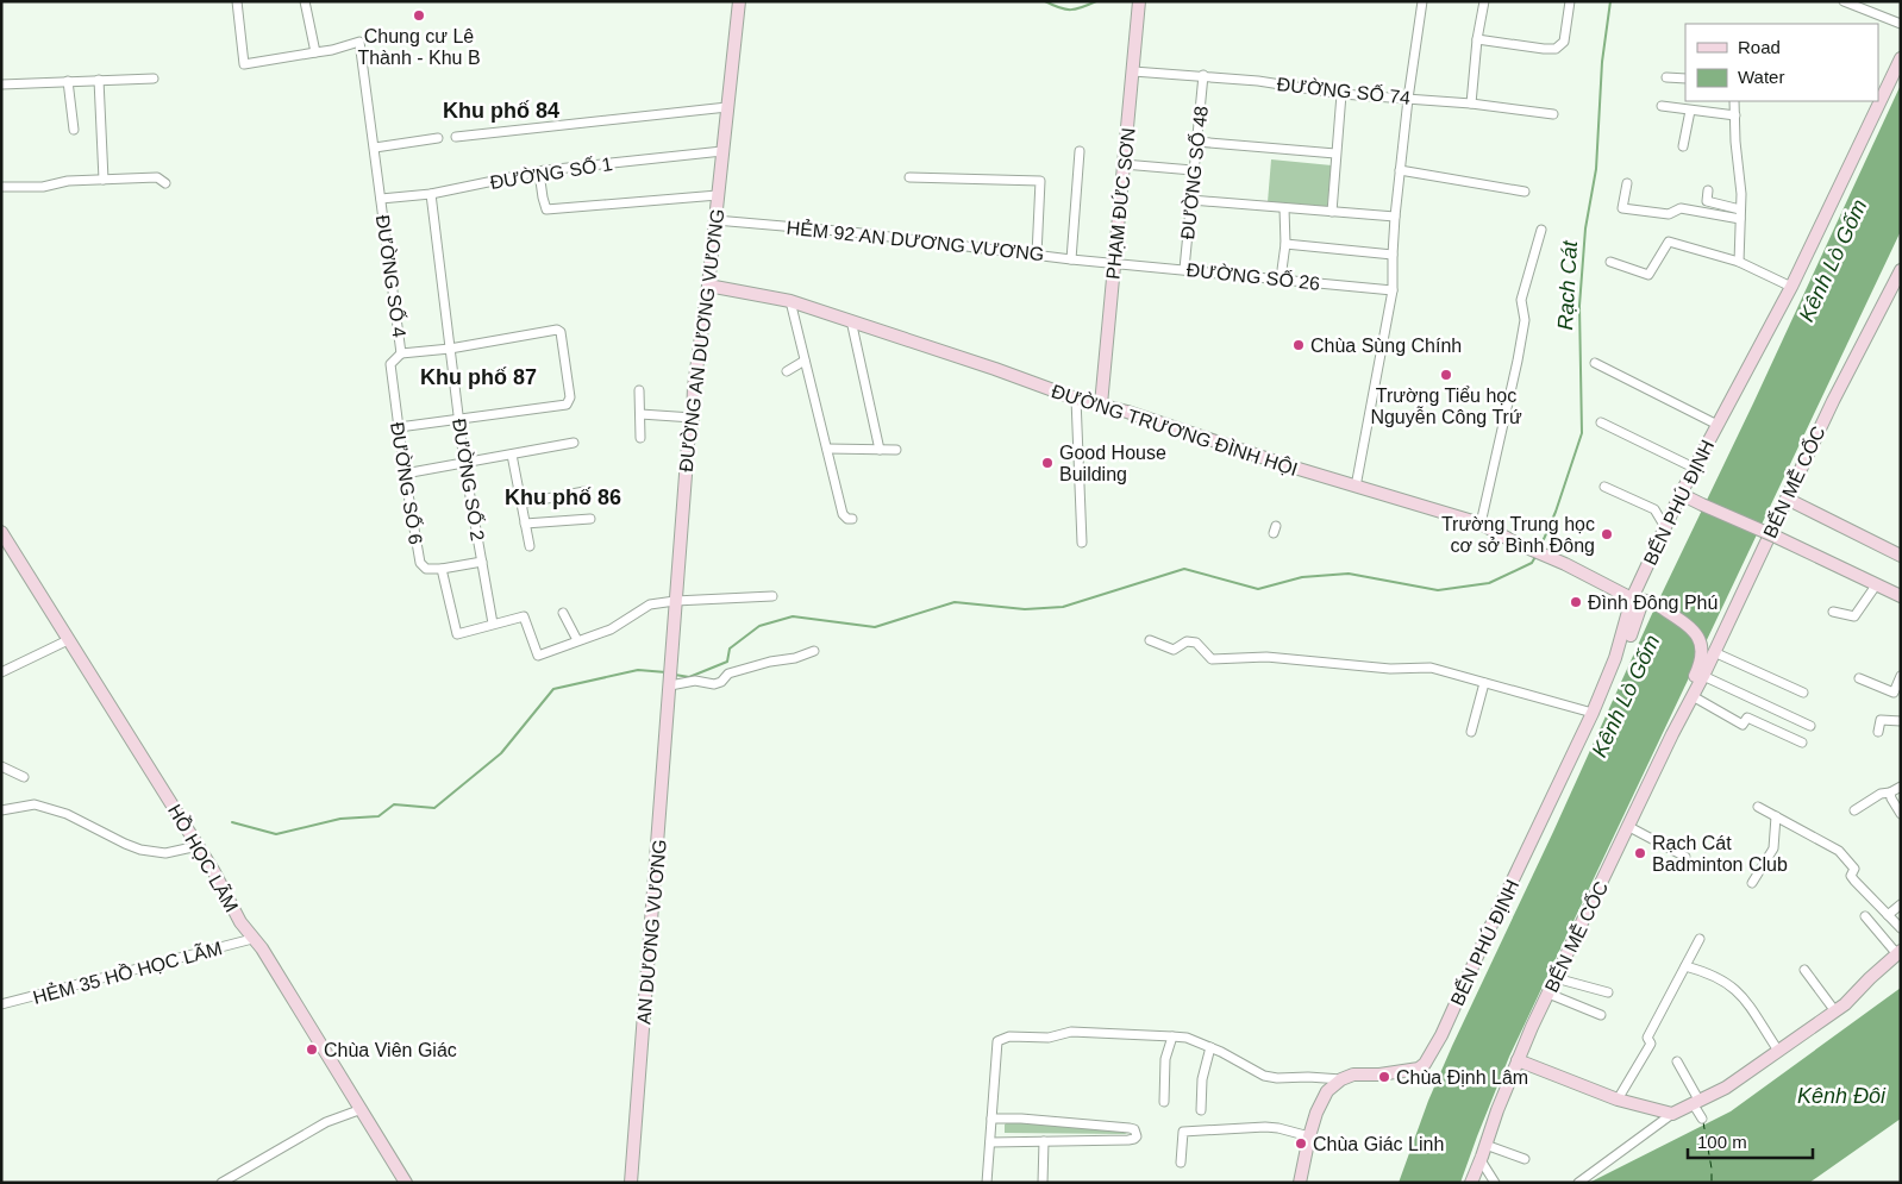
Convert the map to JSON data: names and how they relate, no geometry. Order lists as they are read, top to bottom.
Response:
{
  "streets": {
    "street": [
      "ĐƯỜNG SỐ 74",
      "ĐƯỜNG SỐ 1",
      "ĐƯỜNG SỐ 48",
      "PHẠM ĐỨC SƠN",
      "HẺM 92 AN DƯƠNG VƯƠNG",
      "ĐƯỜNG SỐ 4",
      "ĐƯỜNG SỐ 26",
      "ĐƯỜNG AN DƯƠNG VƯƠNG",
      "ĐƯỜNG TRƯƠNG ĐÌNH HỘI",
      "ĐƯỜNG SỐ 2",
      "BẾN MỄ CỐC",
      "ĐƯỜNG SỐ 6",
      "BẾN PHÚ ĐỊNH",
      "HỒ HỌC LÃM",
      "AN DƯƠNG VƯƠNG",
      "HẺM 35 HỒ HỌC LÃM"
    ]
  },
  "crossings": [
    ["ĐƯỜNG SỐ 74", "ĐƯỜNG SỐ 48"],
    ["ĐƯỜNG SỐ 74", "PHẠM ĐỨC SƠN"],
    ["ĐƯỜNG SỐ 1", "ĐƯỜNG SỐ 4"],
    ["ĐƯỜNG SỐ 1", "ĐƯỜNG AN DƯƠNG VƯƠNG"],
    ["ĐƯỜNG SỐ 1", "ĐƯỜNG SỐ 2"],
    ["ĐƯỜNG SỐ 48", "PHẠM ĐỨC SƠN"],
    ["ĐƯỜNG SỐ 48", "ĐƯỜNG SỐ 26"],
    ["PHẠM ĐỨC SƠN", "HẺM 92 AN DƯƠNG VƯƠNG"],
    ["PHẠM ĐỨC SƠN", "ĐƯỜNG SỐ 26"],
    ["PHẠM ĐỨC SƠN", "ĐƯỜNG TRƯƠNG ĐÌNH HỘI"],
    ["HẺM 92 AN DƯƠNG VƯƠNG", "ĐƯỜNG SỐ 26"],
    ["HẺM 92 AN DƯƠNG VƯƠNG", "ĐƯỜNG AN DƯƠNG VƯƠNG"],
    ["ĐƯỜNG SỐ 4", "ĐƯỜNG SỐ 6"],
    ["ĐƯỜNG AN DƯƠNG VƯƠNG", "ĐƯỜNG TRƯƠNG ĐÌNH HỘI"],
    ["ĐƯỜNG AN DƯƠNG VƯƠNG", "AN DƯƠNG VƯƠNG"],
    ["ĐƯỜNG TRƯƠNG ĐÌNH HỘI", "BẾN PHÚ ĐỊNH"],
    ["HỒ HỌC LÃM", "HẺM 35 HỒ HỌC LÃM"]
  ],
  "districts": ["Khu phố 84", "Khu phố 87", "Khu phố 86"],
  "water": ["Kênh Lò Gốm", "Rạch Cát", "Kênh Đôi"],
  "places": [
    "Chung cư Lê Thành - Khu B",
    "Chùa Sùng Chính",
    "Trường Tiểu học Nguyễn Công Trứ",
    "Good House Building",
    "Trường Trung học cơ sở Bình Đông",
    "Đình Đông Phú",
    "Rạch Cát Badminton Club",
    "Chùa Viên Giác",
    "Chùa Định Lâm",
    "Chùa Giác Linh"
  ],
  "legend": ["Road", "Water"],
  "scale_bar": "100 m"
}
